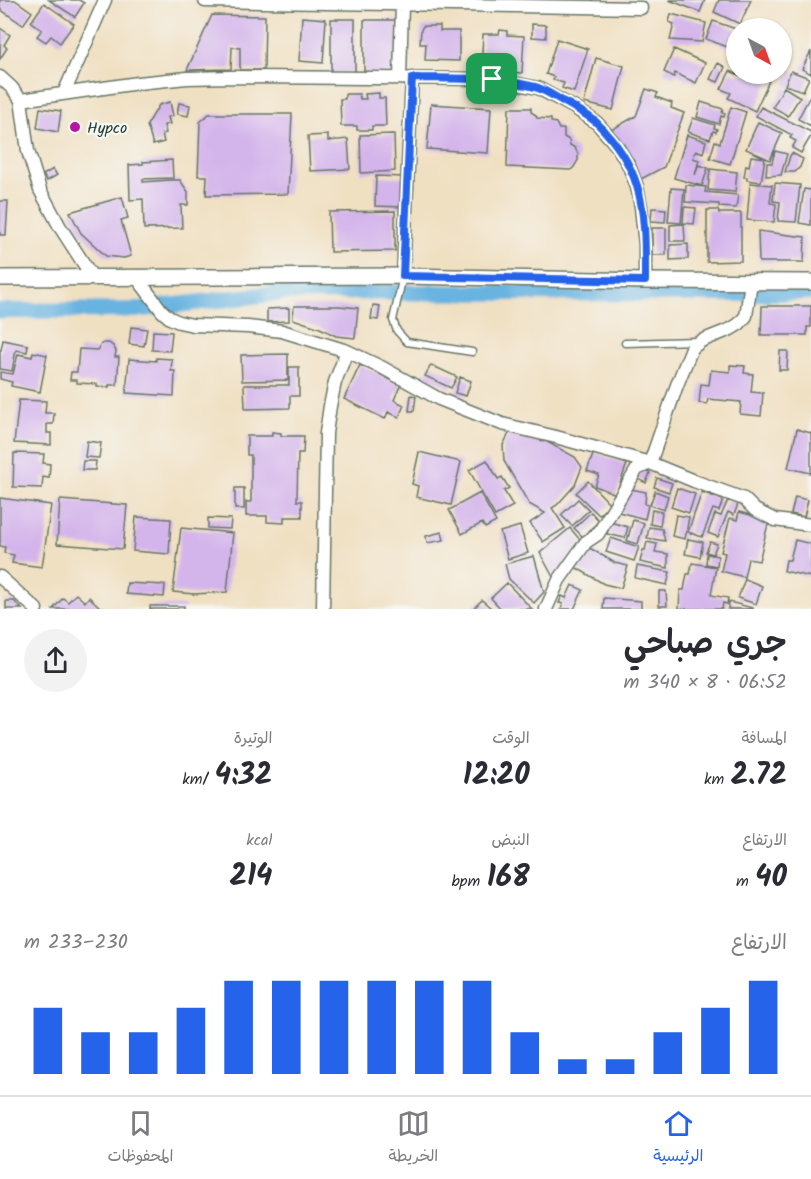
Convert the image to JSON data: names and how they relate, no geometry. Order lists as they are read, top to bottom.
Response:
{
  "places": ["Hypco"],
  "north": "bottom right",
  "page": {
    "heading": ["جري صباحي", "06:52 · 8 × 340 m"],
    "stats": [
      ["المسافة", "2.72 km"],
      ["الوقت", "12:20"],
      ["الوتيرة", "4:32 /km"],
      ["الارتفاع", "40 m"],
      ["النبض", "168 bpm"],
      ["kcal", "214"]
    ],
    "chart": ["الارتفاع", "230–233 m"],
    "tabs": ["الرئيسية", "الخريطة", "المحفوظات"]
  }
}
